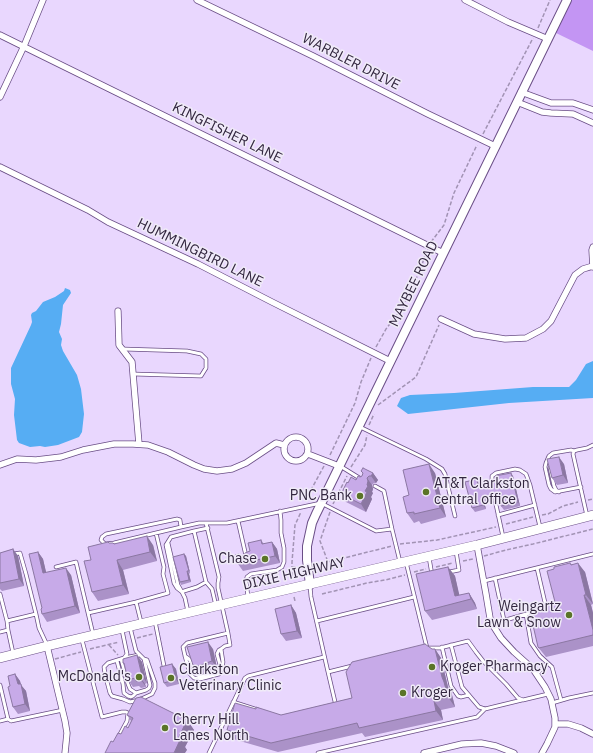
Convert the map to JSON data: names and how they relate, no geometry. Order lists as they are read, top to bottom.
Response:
{
  "streets": {
    "main road": ["MAYBEE ROAD", "DIXIE HIGHWAY"],
    "street": ["WARBLER DRIVE", "KINGFISHER LANE", "HUMMINGBIRD LANE"]
  },
  "crossings": [
    ["WARBLER DRIVE", "MAYBEE ROAD"],
    ["KINGFISHER LANE", "MAYBEE ROAD"],
    ["HUMMINGBIRD LANE", "MAYBEE ROAD"],
    ["MAYBEE ROAD", "DIXIE HIGHWAY"]
  ],
  "places": [
    "AT&T Clarkston central office",
    "PNC Bank",
    "Chase",
    "Weingartz Lawn & Snow",
    "Kroger Pharmacy",
    "McDonald's",
    "Clarkston Veterinary Clinic",
    "Kroger",
    "Cherry Hill Lanes North"
  ]
}
